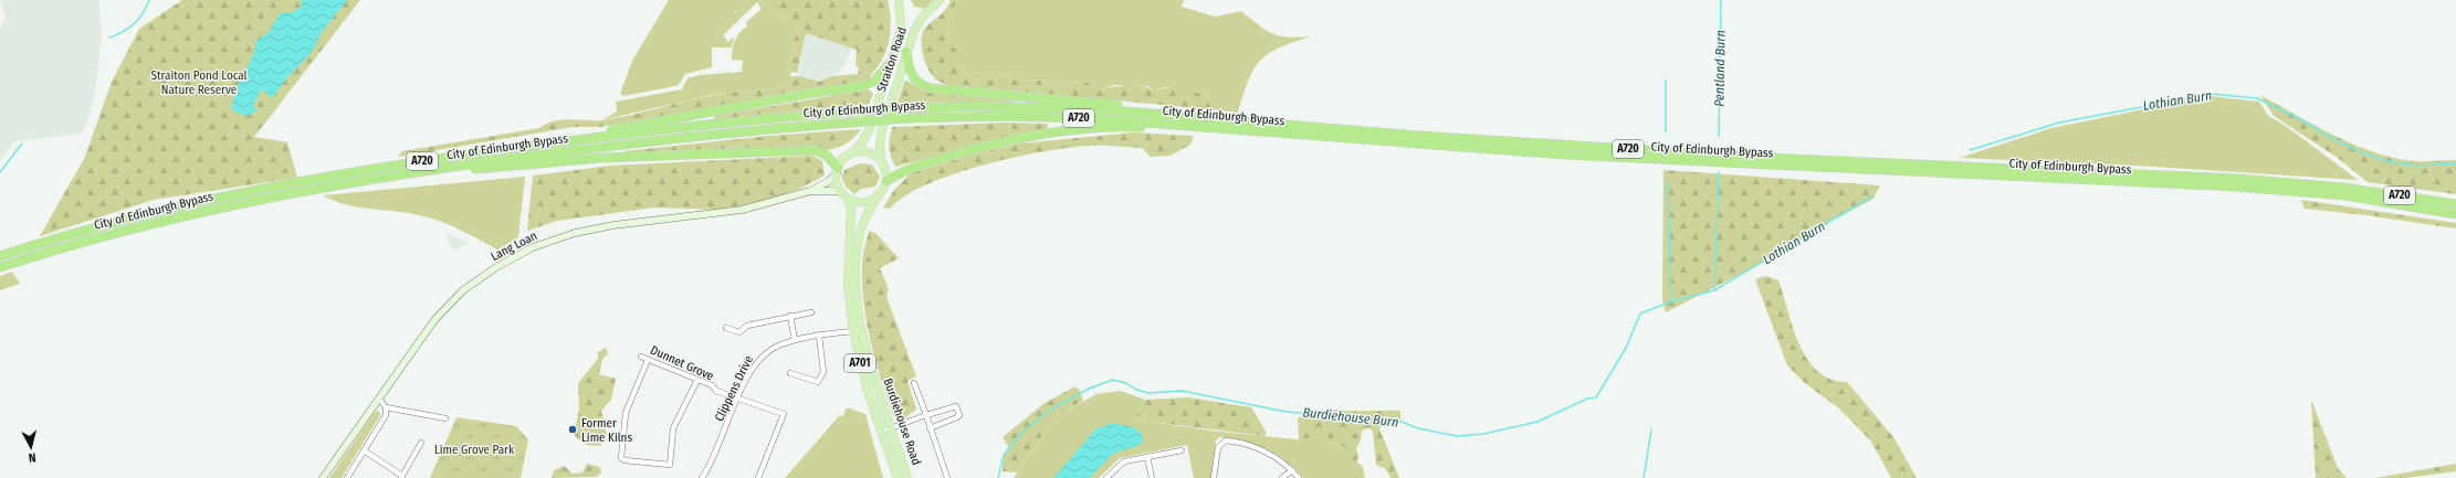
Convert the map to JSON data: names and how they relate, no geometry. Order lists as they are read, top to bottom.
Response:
{
  "streets": {
    "highway": ["City of Edinburgh Bypass", "A720"],
    "main road": ["Straiton Road", "A701", "Burdiehouse Road"],
    "street": ["Lang Loan", "Dunnet Grove", "Clippens Drive"]
  },
  "crossings": [
    ["Straiton Road", "Lang Loan"],
    ["Straiton Road", "A701"],
    ["Straiton Road", "Burdiehouse Road"],
    ["Lang Loan", "A701"],
    ["Lang Loan", "Burdiehouse Road"],
    ["Dunnet Grove", "Clippens Drive"],
    ["A701", "Burdiehouse Road"],
    ["Clippens Drive", "Burdiehouse Road"]
  ],
  "water": ["Pentland Burn", "Lothian Burn", "Burdiehouse Burn"],
  "parks": ["Straiton Pond Local Nature Reserve", "Lime Grove Park"],
  "places": ["Former Lime Kilns"],
  "north": "bottom"
}
